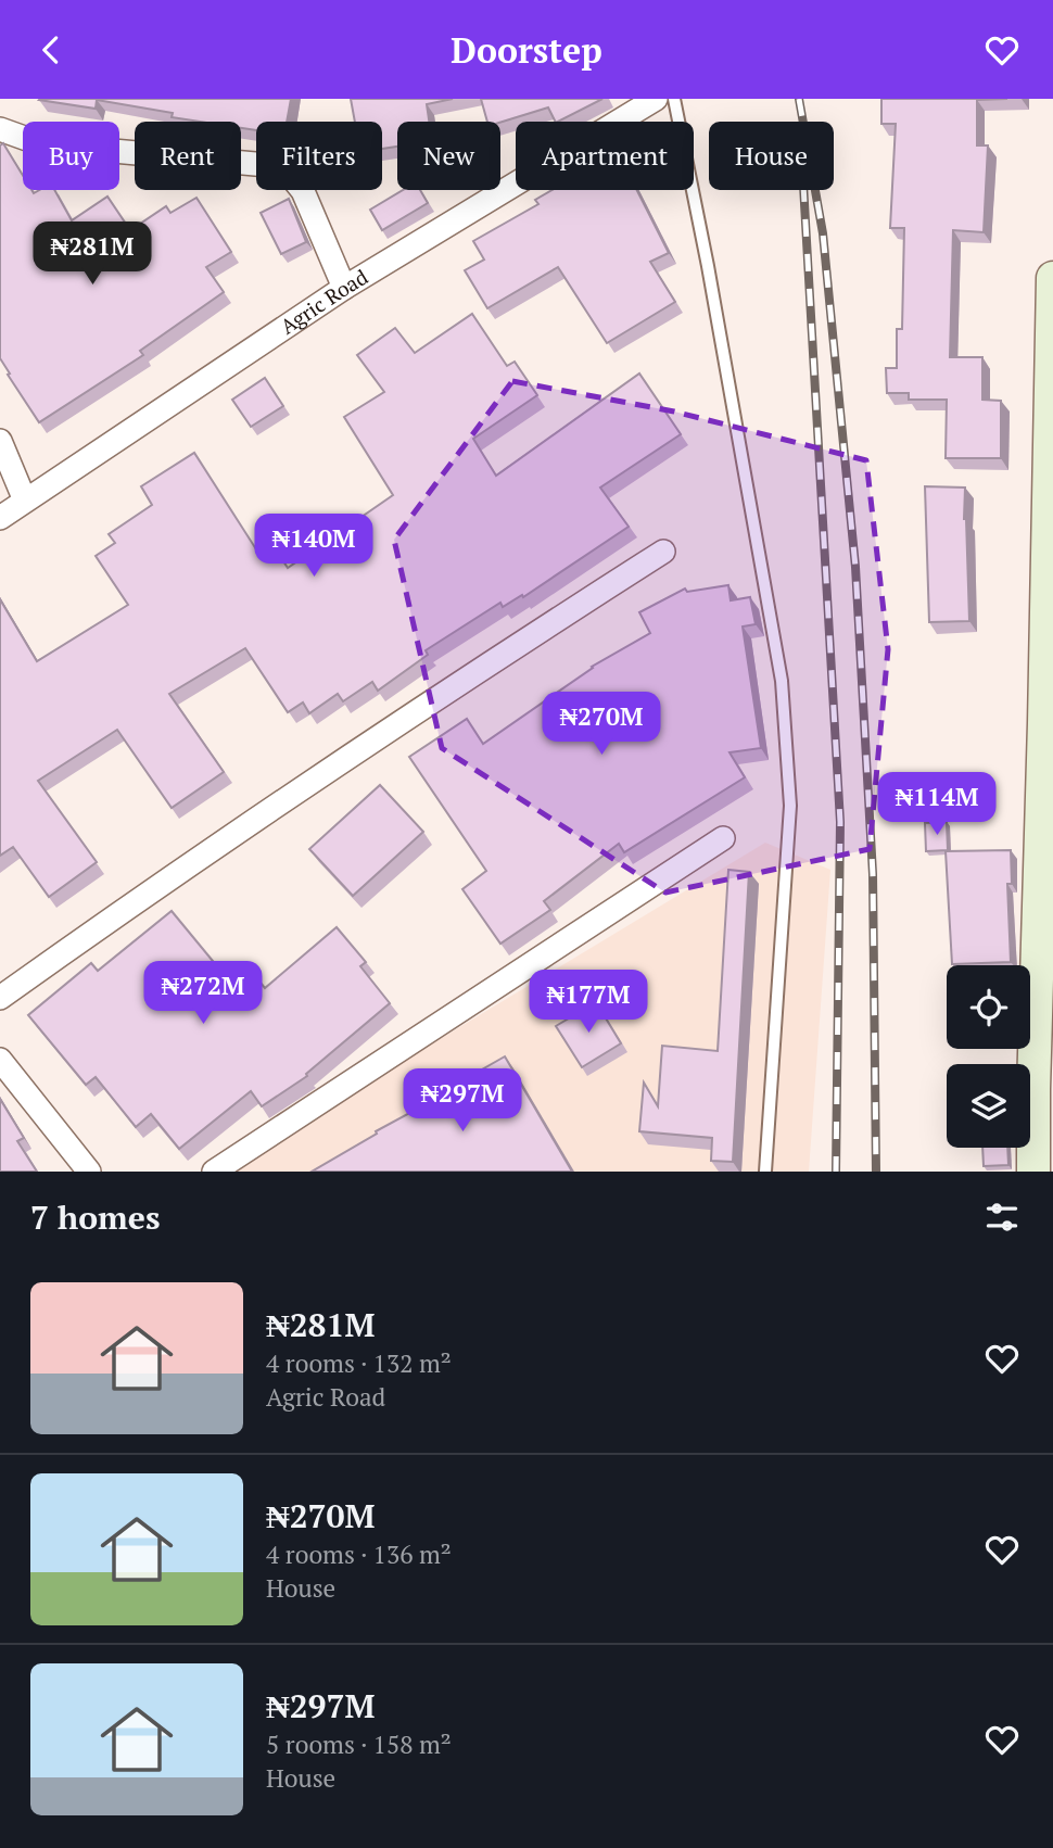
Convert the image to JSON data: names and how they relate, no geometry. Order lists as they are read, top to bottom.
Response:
{
  "streets": {
    "street": ["Agric Road"]
  },
  "page": {
    "header": "Doorstep",
    "chip": [
      "Buy",
      "Rent",
      "Filters",
      "New",
      "Apartment",
      "House"
    ],
    "price": [
      "₦281M",
      "₦140M",
      "₦270M",
      "₦114M",
      "₦272M",
      "₦177M",
      "₦297M"
    ],
    "heading": "7 homes",
    "list": [
      {
        "name": "₦281M",
        "note": "4 rooms · 132 m² · Agric Road"
      },
      {
        "name": "₦270M",
        "note": "4 rooms · 136 m² · House"
      },
      {
        "name": "₦297M",
        "note": "5 rooms · 158 m² · House"
      }
    ]
  }
}
